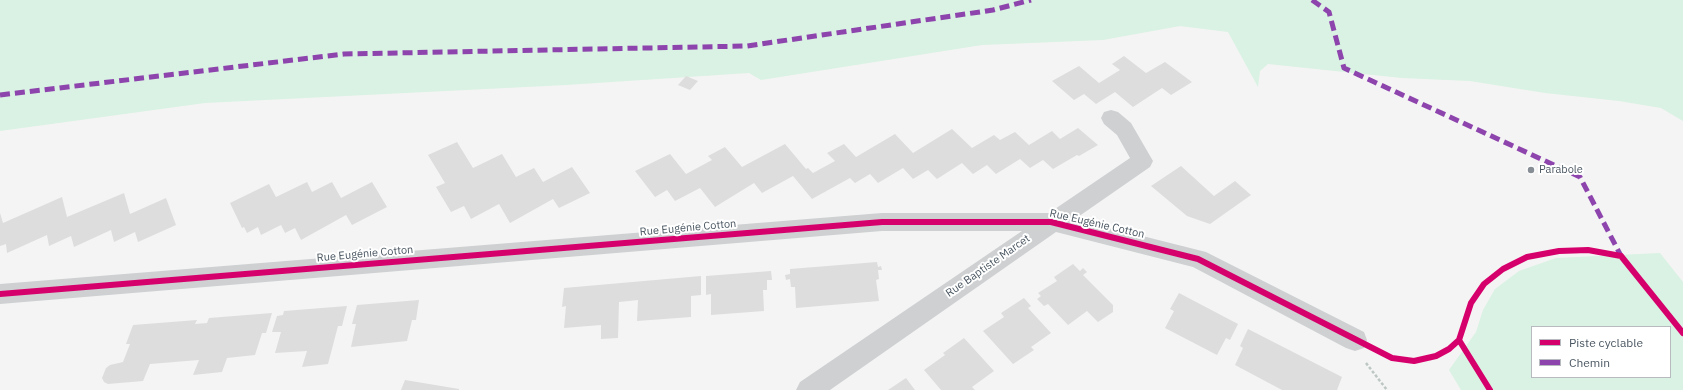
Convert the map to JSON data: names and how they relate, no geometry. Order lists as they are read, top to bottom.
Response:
{
  "streets": {
    "street": ["Rue Eugénie Cotton", "Rue Baptiste Marcet"]
  },
  "crossings": [
    ["Rue Eugénie Cotton", "Rue Baptiste Marcet"]
  ],
  "places": ["Parabole"],
  "legend": ["Piste cyclable", "Chemin"]
}
